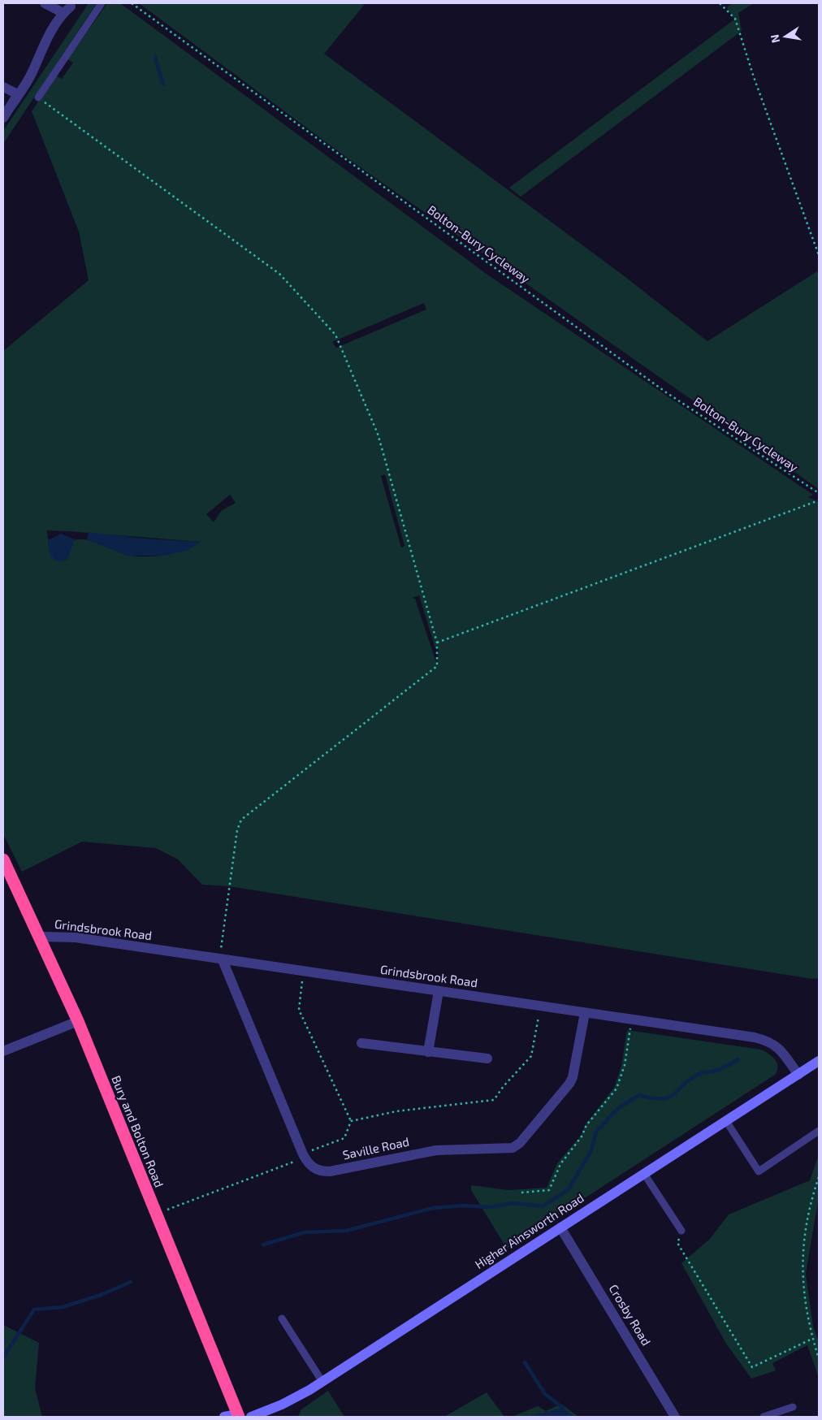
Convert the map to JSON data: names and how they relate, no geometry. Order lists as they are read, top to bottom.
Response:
{
  "streets": {
    "highway": ["Bury and Bolton Road"],
    "main road": ["Higher Ainsworth Road"],
    "street": ["Grindsbrook Road", "Saville Road", "Crosby Road"],
    "path": ["Bolton-Bury Cycleway"]
  },
  "crossings": [
    ["Grindsbrook Road", "Bury and Bolton Road"],
    ["Grindsbrook Road", "Saville Road"],
    ["Grindsbrook Road", "Higher Ainsworth Road"],
    ["Higher Ainsworth Road", "Crosby Road"]
  ],
  "north": "left"
}
